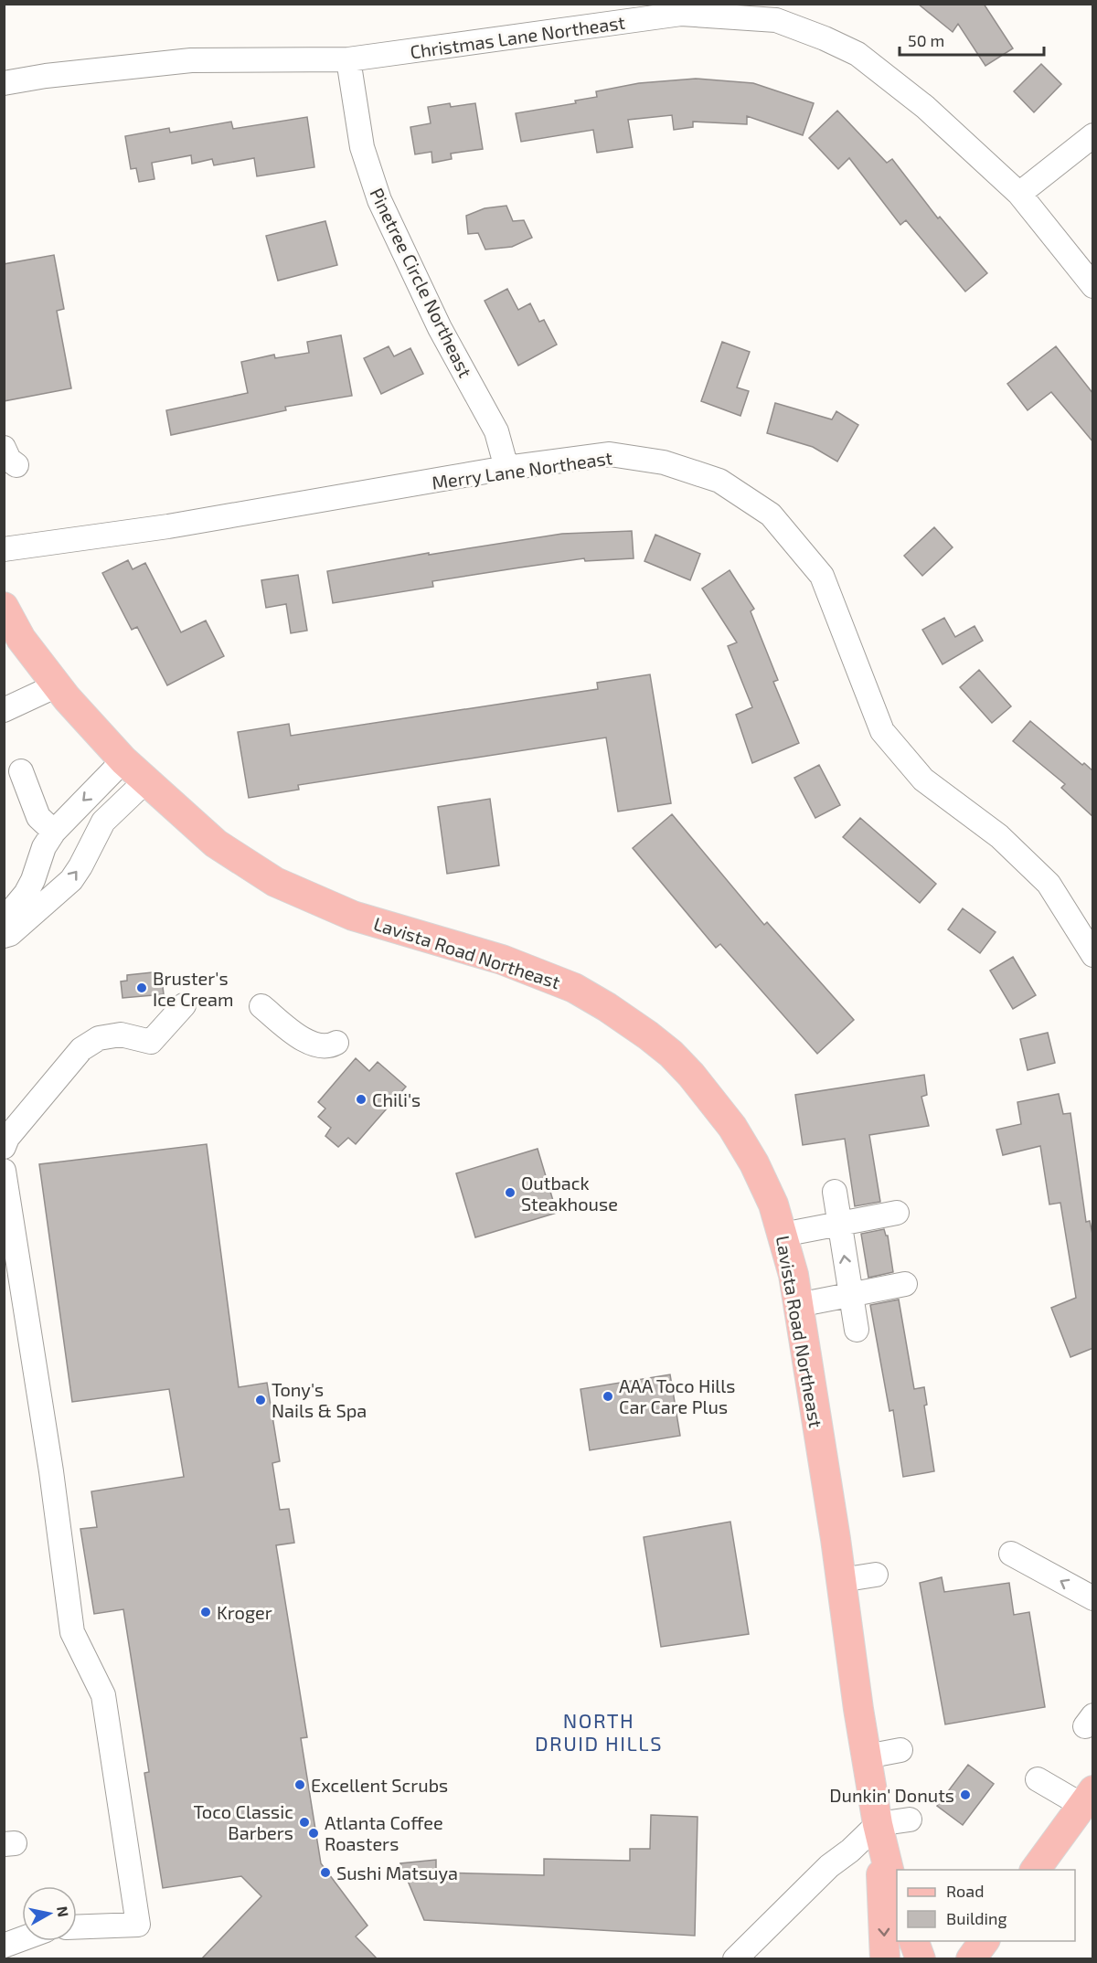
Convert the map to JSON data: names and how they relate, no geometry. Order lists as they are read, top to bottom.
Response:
{
  "streets": {
    "main road": ["Lavista Road Northeast"],
    "street": ["Christmas Lane Northeast", "Pinetree Circle Northeast", "Merry Lane Northeast"]
  },
  "crossings": [
    ["Christmas Lane Northeast", "Pinetree Circle Northeast"],
    ["Pinetree Circle Northeast", "Merry Lane Northeast"]
  ],
  "districts": ["NORTH DRUID HILLS"],
  "places": [
    "Bruster's Ice Cream",
    "Chili's",
    "Outback Steakhouse",
    "AAA Toco Hills Car Care Plus",
    "Tony's Nails & Spa",
    "Kroger",
    "Excellent Scrubs",
    "Dunkin' Donuts",
    "Toco Classic Barbers",
    "Atlanta Coffee Roasters",
    "Sushi Matsuya"
  ],
  "legend": ["Road", "Building"],
  "scale_bar": "50 m",
  "north": "right"
}
